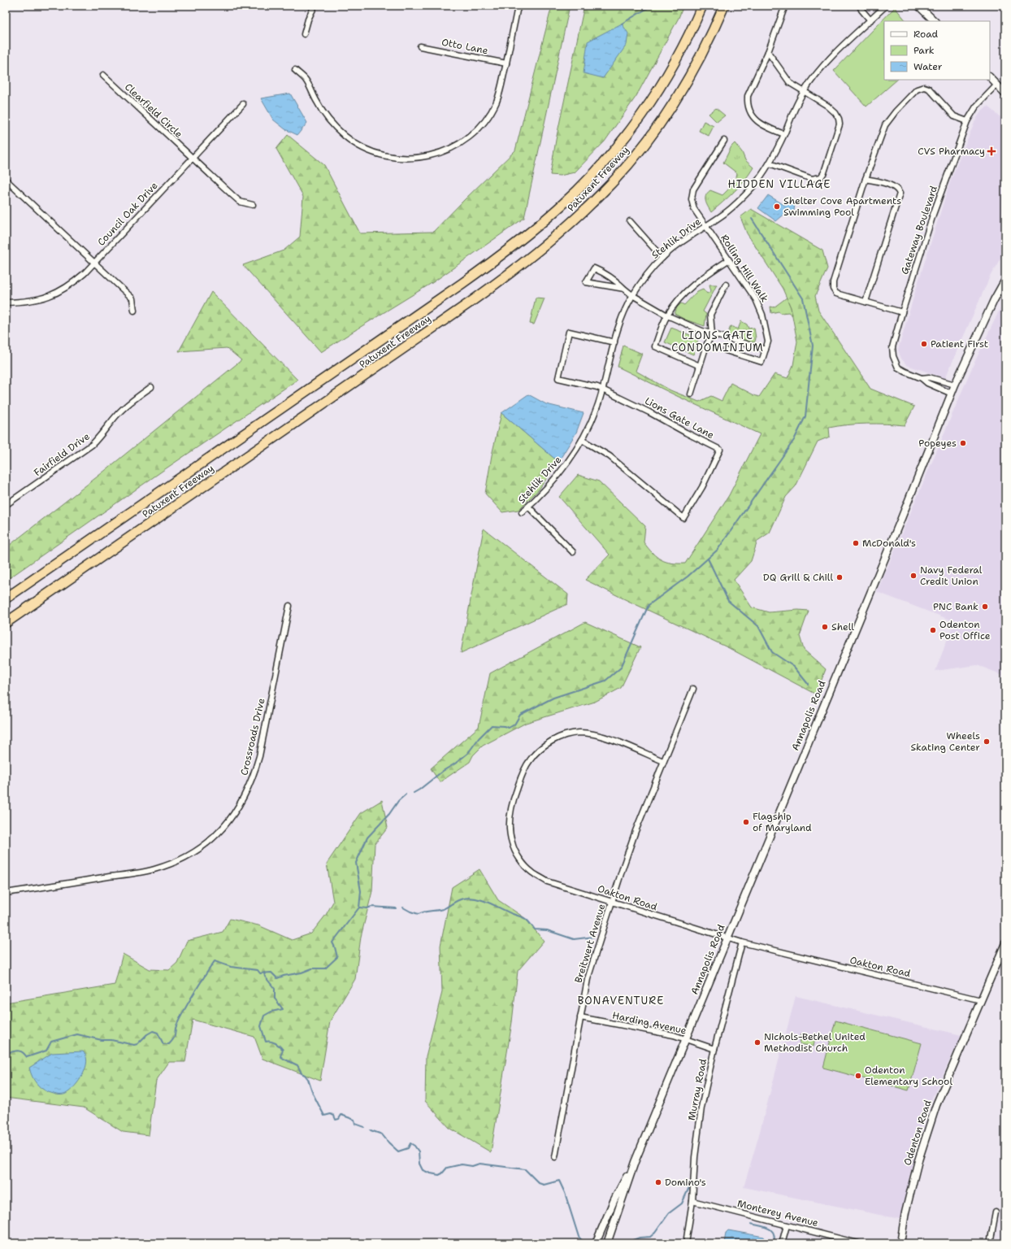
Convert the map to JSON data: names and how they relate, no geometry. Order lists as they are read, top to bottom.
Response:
{
  "streets": {
    "highway": ["Patuxent Freeway"],
    "main road": ["Annapolis Road", "Odenton Road"],
    "street": [
      "Otto Lane",
      "Clearfield Circle",
      "Council Oak Drive",
      "Gateway Boulevard",
      "Stehlik Drive",
      "Rolling Hill Walk",
      "Lions Gate Lane",
      "Fairfield Drive",
      "Crossroads Drive",
      "Oakton Road",
      "Breitwert Avenue",
      "Harding Avenue",
      "Murray Road",
      "Monterey Avenue"
    ]
  },
  "crossings": [
    ["Clearfield Circle", "Council Oak Drive"],
    ["Gateway Boulevard", "Annapolis Road"],
    ["Stehlik Drive", "Rolling Hill Walk"],
    ["Stehlik Drive", "Lions Gate Lane"],
    ["Annapolis Road", "Oakton Road"],
    ["Annapolis Road", "Harding Avenue"],
    ["Oakton Road", "Breitwert Avenue"],
    ["Oakton Road", "Murray Road"],
    ["Oakton Road", "Odenton Road"],
    ["Breitwert Avenue", "Harding Avenue"],
    ["Harding Avenue", "Murray Road"],
    ["Murray Road", "Monterey Avenue"]
  ],
  "districts": ["HIDDEN VILLAGE", "LIONS GATE CONDOMINIUM", "BONAVENTURE"],
  "places": {
    "health": ["CVS Pharmacy"],
    "other": [
      "Shelter Cove Apartments Swimming Pool",
      "Patient First",
      "Popeyes",
      "McDonald's",
      "Navy Federal Credit Union",
      "DQ Grill & Chill",
      "PNC Bank",
      "Shell",
      "Odenton Post Office",
      "Wheels Skating Center",
      "Flagship of Maryland",
      "Nichols-Bethel United Methodist Church",
      "Odenton Elementary School",
      "Domino's"
    ]
  },
  "legend": ["Road", "Park", "Water"]
}
